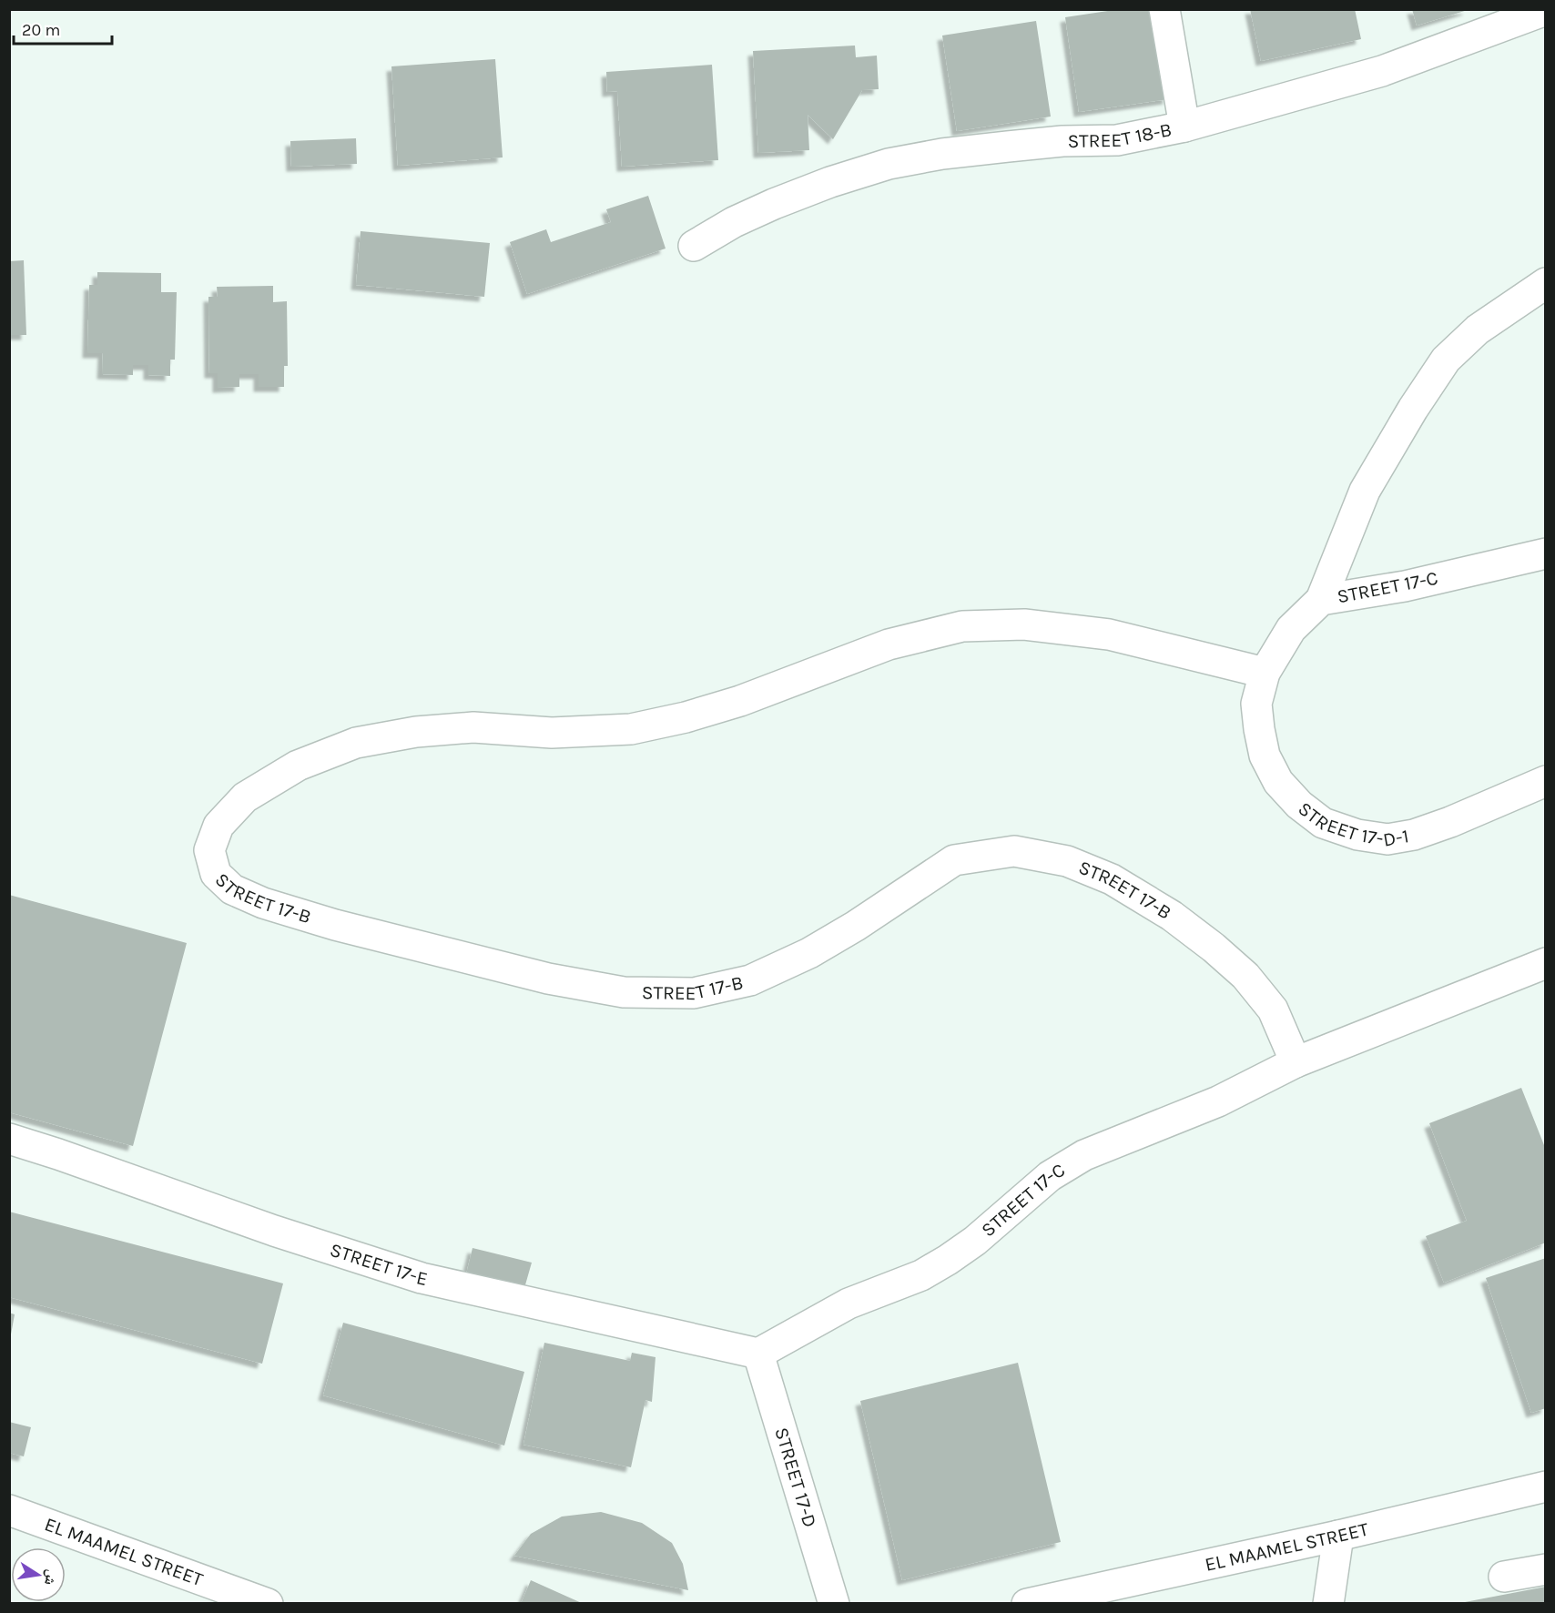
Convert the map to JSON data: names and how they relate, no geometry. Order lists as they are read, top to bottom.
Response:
{
  "streets": {
    "street": [
      "STREET 18-B",
      "STREET 17-C",
      "STREET 17-D-1",
      "STREET 17-B",
      "STREET 17-E",
      "STREET 17-D",
      "EL MAAMEL STREET"
    ]
  },
  "crossings": [
    ["STREET 17-C", "STREET 17-D-1"],
    ["STREET 17-C", "STREET 17-B"],
    ["STREET 17-C", "STREET 17-E"],
    ["STREET 17-C", "STREET 17-D"],
    ["STREET 17-D-1", "STREET 17-B"],
    ["STREET 17-E", "STREET 17-D"]
  ],
  "scale_bar": "20 m",
  "north": "right"
}
